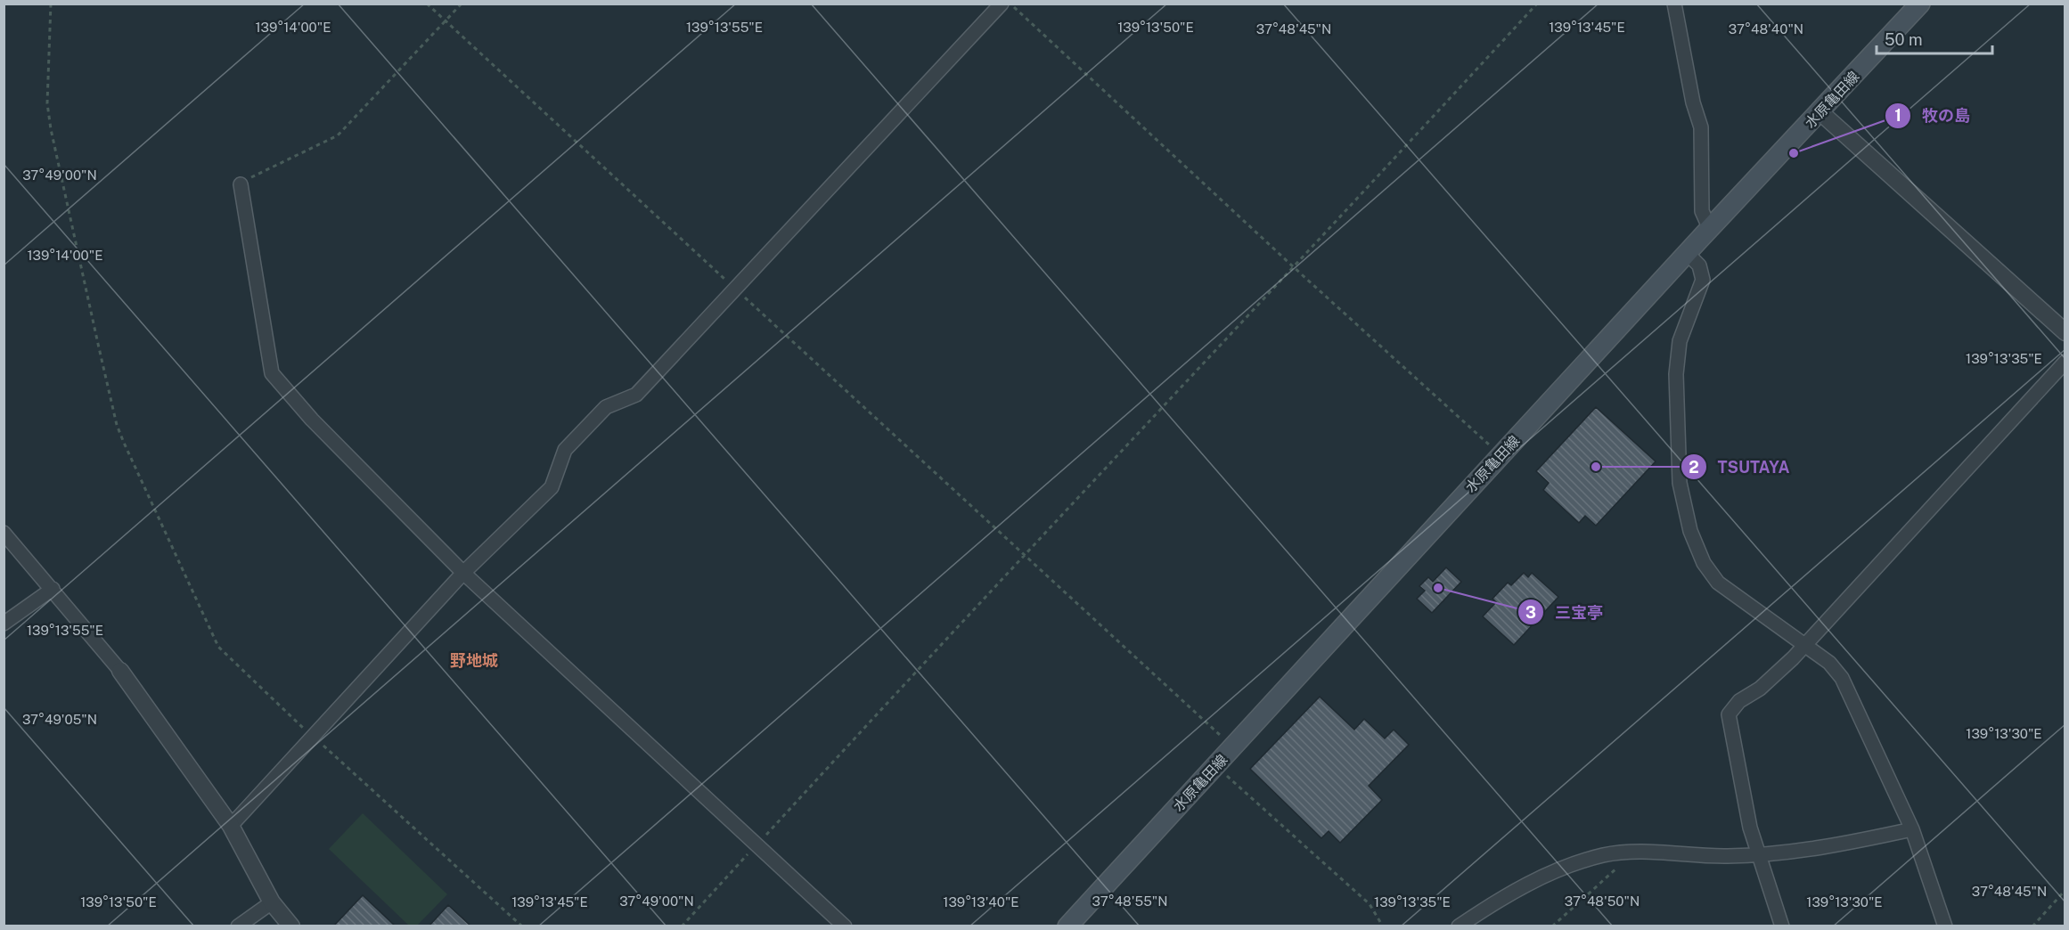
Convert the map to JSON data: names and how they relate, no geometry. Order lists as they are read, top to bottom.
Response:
{
  "streets": {
    "main road": ["水原亀田線"]
  },
  "districts": ["野地城"],
  "places": ["牧の島", "TSUTAYA", "三宝亭"],
  "scale_bar": "50 m",
  "coordinates": [
    "139°14'00\"E",
    "139°13'55\"E",
    "139°13'50\"E",
    "139°13'45\"E",
    "37°48'45\"N",
    "37°48'40\"N",
    "37°49'00\"N",
    "139°13'35\"E",
    "37°49'05\"N",
    "139°13'30\"E",
    "37°48'55\"N",
    "37°48'50\"N",
    "139°13'40\"E"
  ]
}
